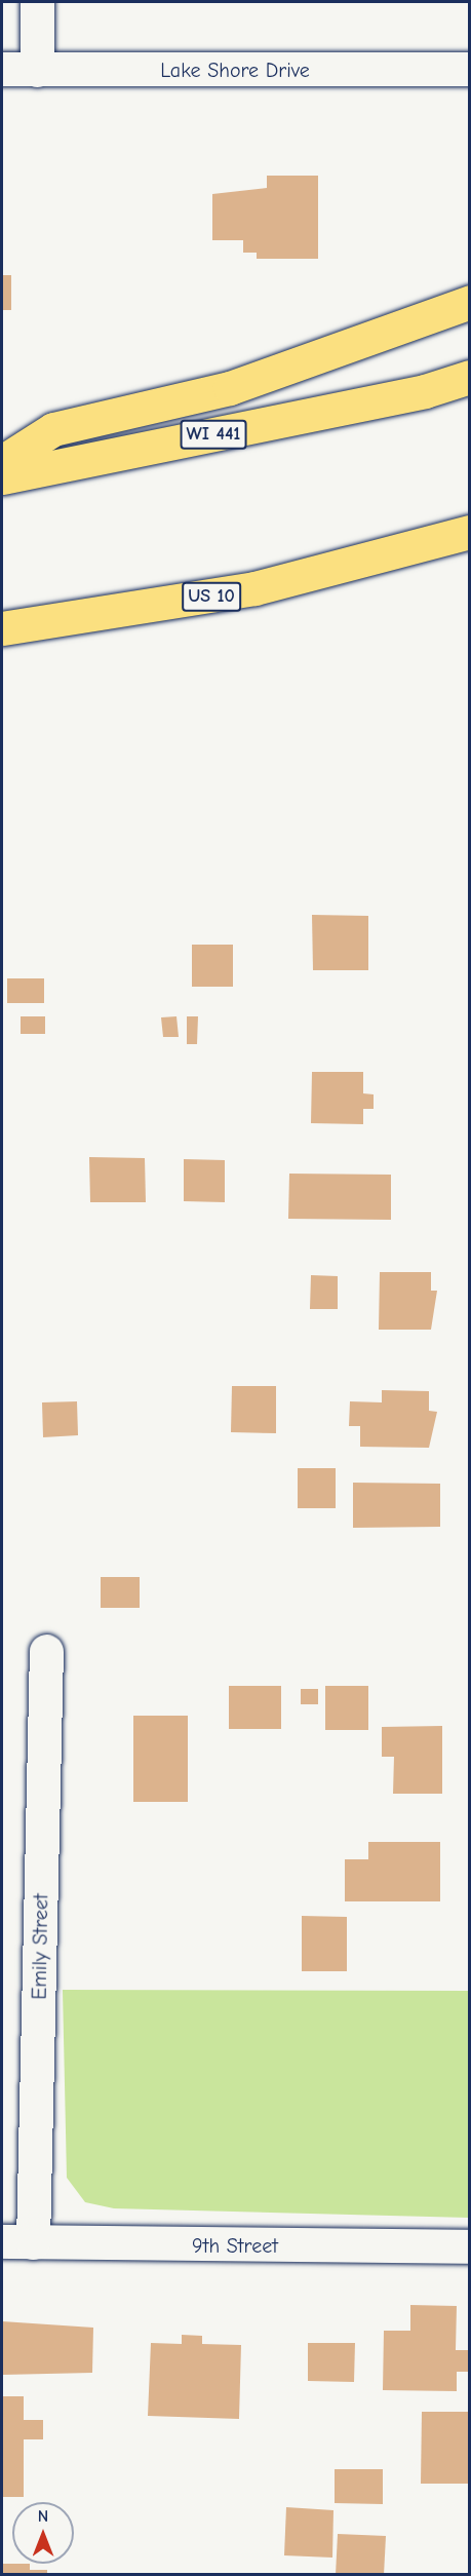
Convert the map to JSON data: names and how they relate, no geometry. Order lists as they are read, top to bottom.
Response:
{
  "streets": {
    "highway": ["WI 441", "US 10"],
    "street": ["Lake Shore Drive", "Emily Street", "9th Street"]
  },
  "crossings": [
    ["Emily Street", "9th Street"]
  ],
  "north": "top"
}
